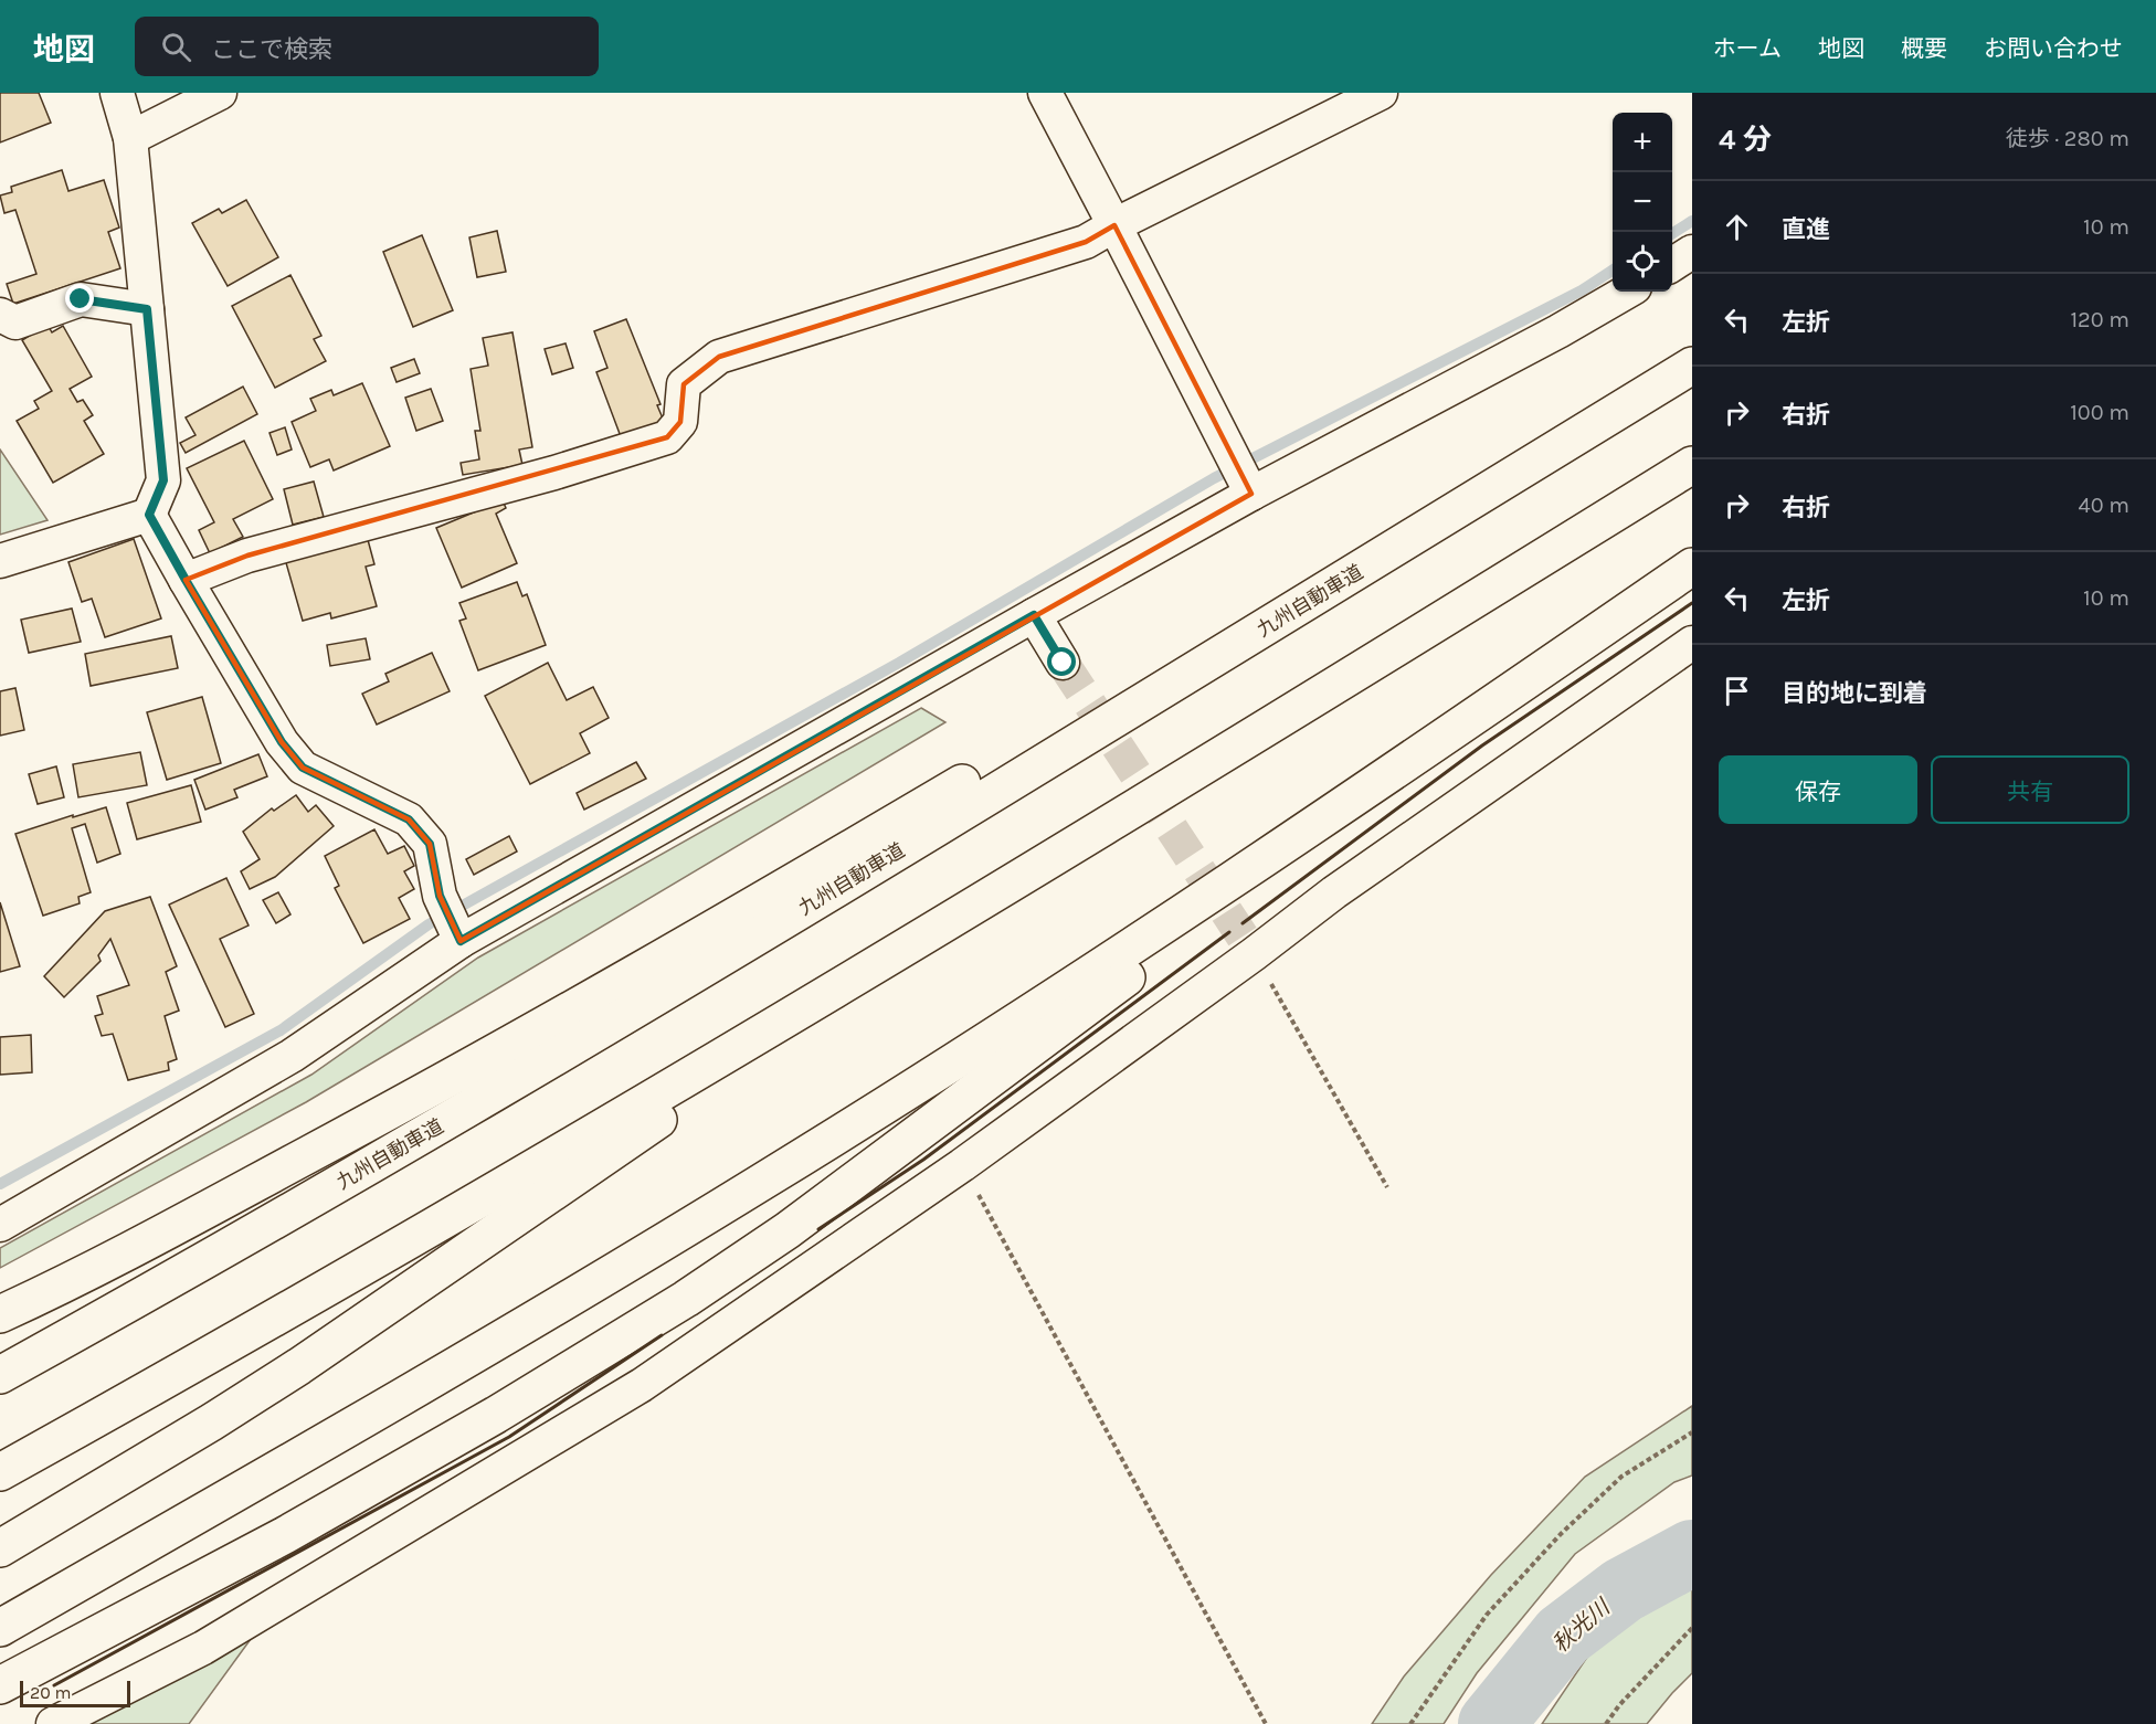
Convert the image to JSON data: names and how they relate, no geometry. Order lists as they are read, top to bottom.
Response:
{
  "streets": {
    "highway": ["九州自動車道"]
  },
  "water": ["秋光川"],
  "scale_bar": "20 m",
  "page": {
    "header": "地図",
    "search": "ここで検索",
    "nav": [
      "ホーム",
      "地図",
      "概要",
      "お問い合わせ"
    ],
    "heading": ["4 分", "徒歩 · 280 m"],
    "map_buttons": ["+", "−"],
    "list": [
      ["直進", "10 m"],
      ["左折", "120 m"],
      ["右折", "100 m"],
      ["右折", "40 m"],
      ["左折", "10 m"],
      "目的地に到着"
    ],
    "buttons": ["保存", "共有"],
    "scale": "20 m"
  }
}
